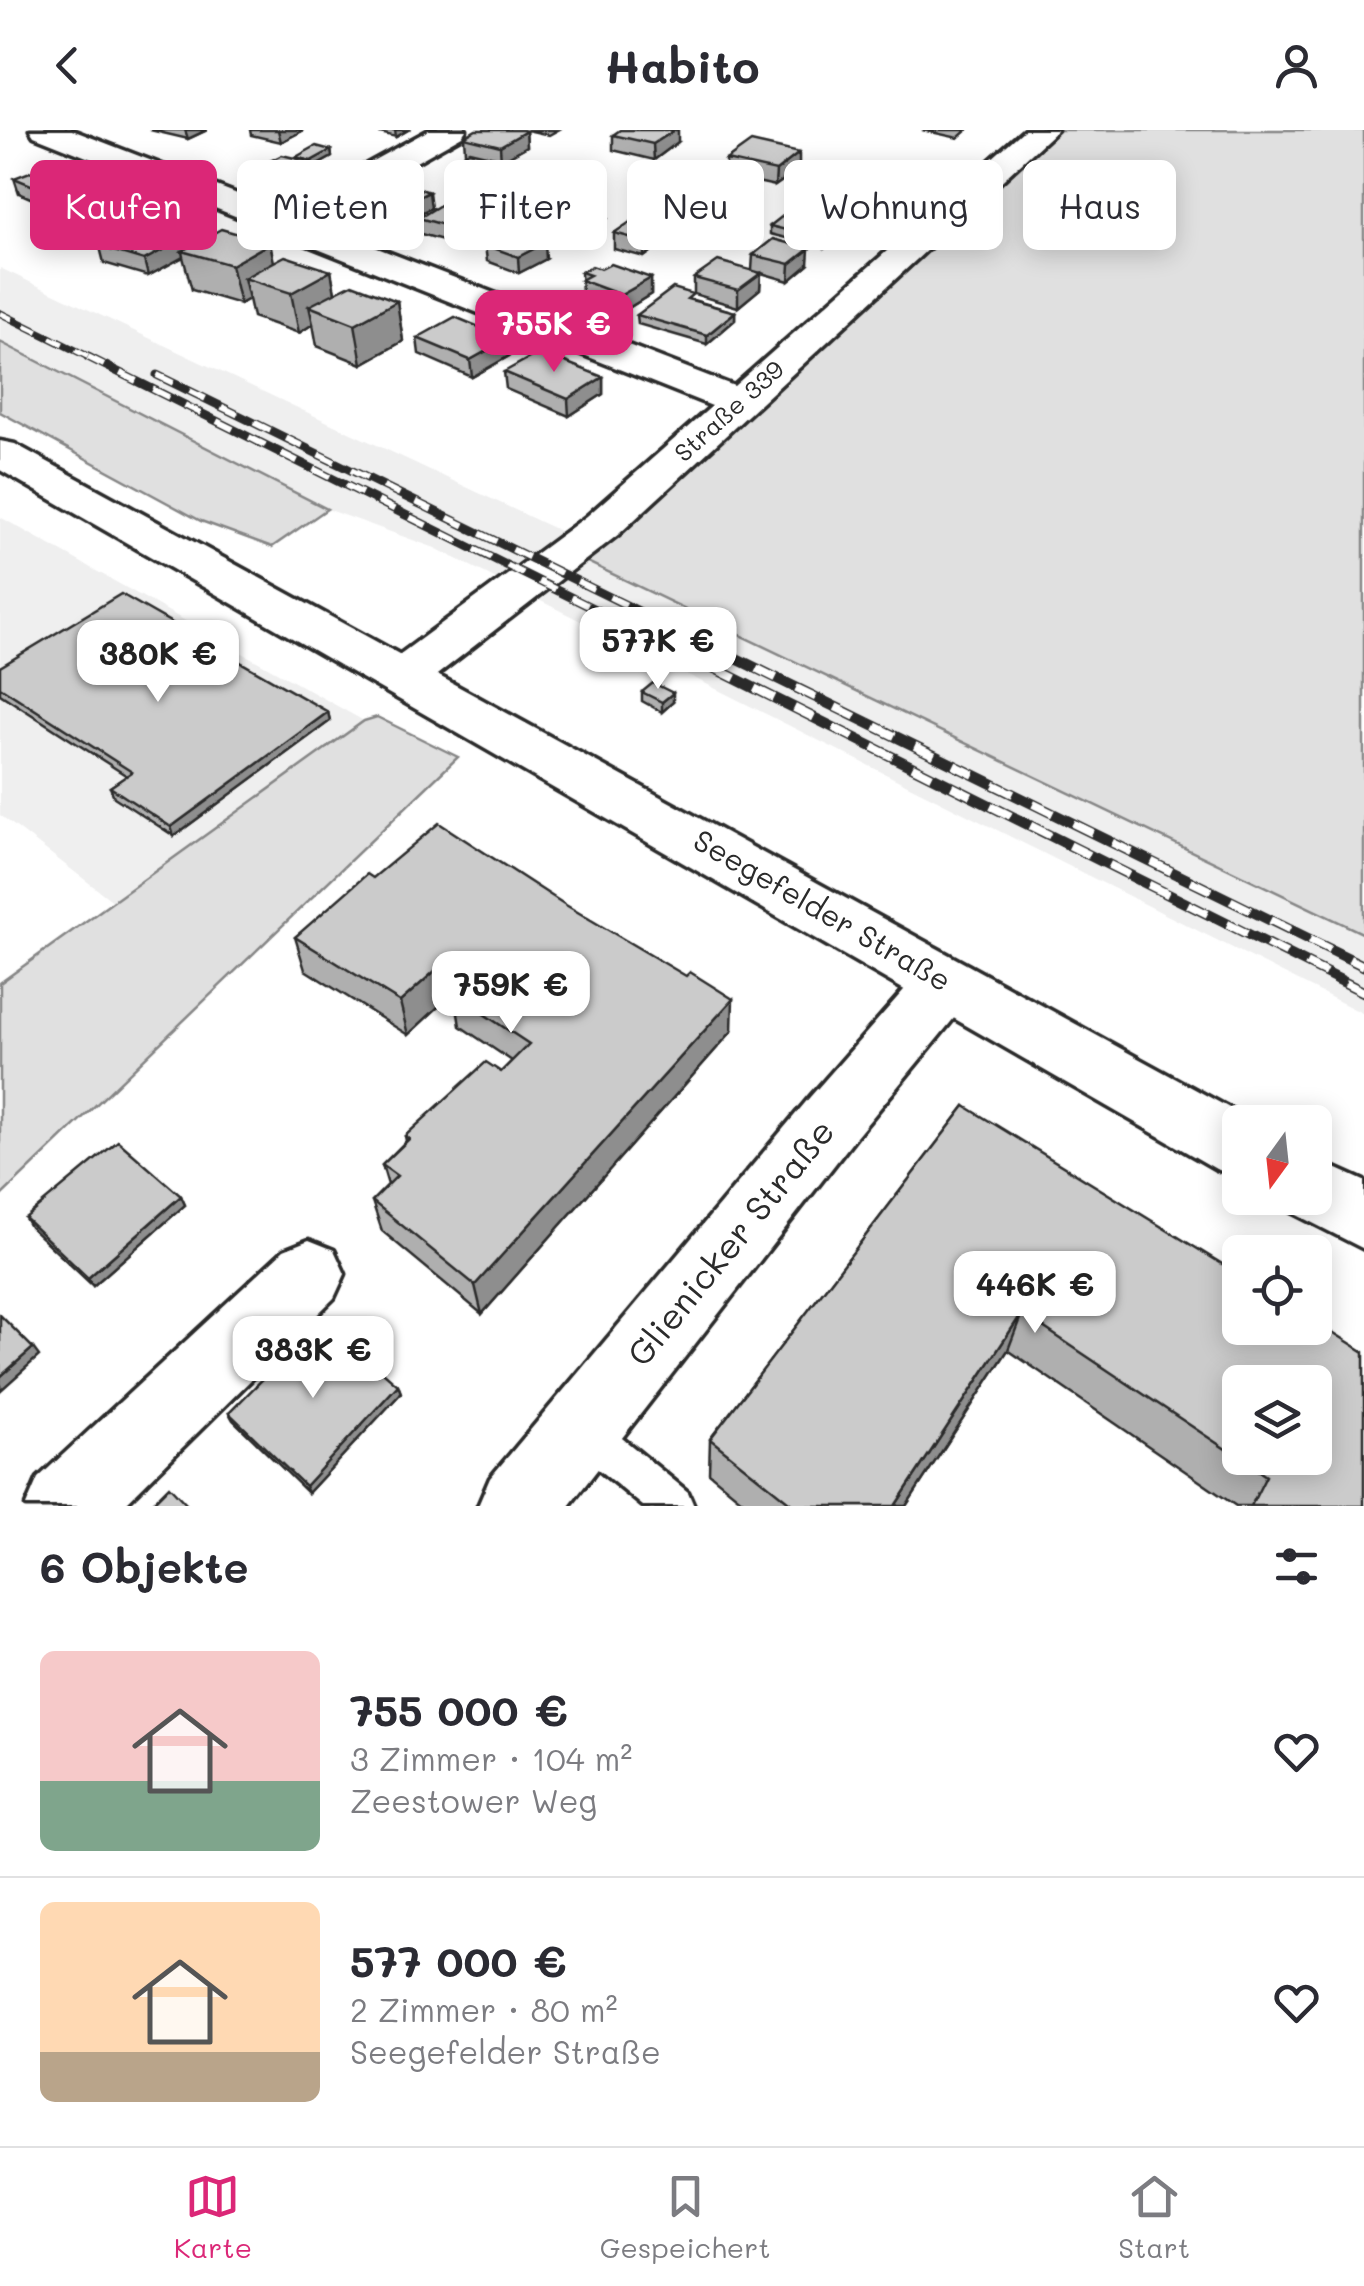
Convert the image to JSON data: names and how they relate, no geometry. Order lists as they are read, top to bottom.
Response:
{
  "streets": {
    "street": ["Straße 339", "Seegefelder Straße", "Glienicker Straße"]
  },
  "crossings": [
    ["Straße 339", "Seegefelder Straße"],
    ["Seegefelder Straße", "Glienicker Straße"]
  ],
  "north": "bottom",
  "page": {
    "header": "Habito",
    "chip": [
      "Kaufen",
      "Mieten",
      "Filter",
      "Neu",
      "Wohnung",
      "Haus"
    ],
    "price": [
      "755K €",
      "577K €",
      "380K €",
      "759K €",
      "446K €",
      "383K €"
    ],
    "heading": "6 Objekte",
    "list": [
      {
        "name": "755 000 €",
        "note": "3 Zimmer · 104 m² · Zeestower Weg"
      },
      {
        "name": "577 000 €",
        "note": "2 Zimmer · 80 m² · Seegefelder Straße"
      }
    ],
    "tabs": ["Karte", "Gespeichert", "Start"]
  }
}
